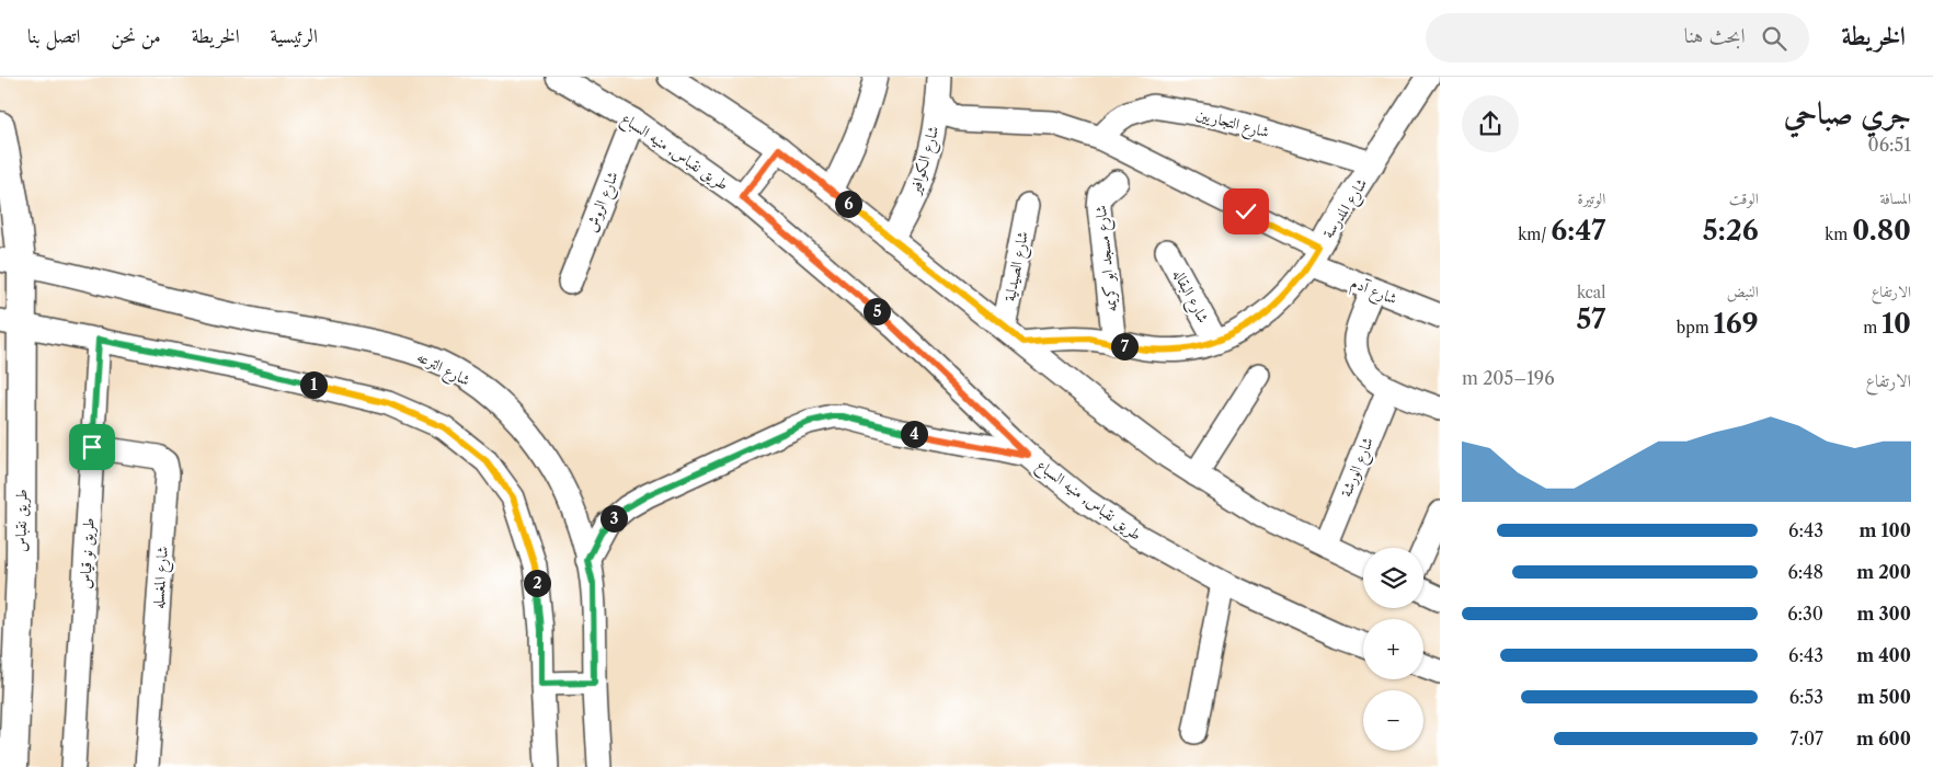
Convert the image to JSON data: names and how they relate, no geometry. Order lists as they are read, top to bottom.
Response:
{
  "streets": {
    "street": [
      "شارع التجاريين",
      "طريق نقباس, منيه السباع",
      "شارع الكوافير",
      "شارع الروش",
      "شارع المدرسة",
      "شارع مسجد ابو كريمه",
      "شارع الصيدلية",
      "شارع آدم",
      "شارع البقاله",
      "شارع الترعه",
      "شارع الورشة",
      "طريق نقباس",
      "طريق نو قياس",
      "شارع المغسله"
    ]
  },
  "crossings": [
    ["شارع التجاريين", "شارع المدرسة"],
    ["شارع التجاريين", "شارع آدم"],
    ["طريق نقباس, منيه السباع", "شارع الروش"],
    ["شارع الكوافير", "شارع آدم"],
    ["شارع المدرسة", "شارع مسجد ابو كريمه"],
    ["شارع المدرسة", "شارع آدم"],
    ["شارع المدرسة", "شارع البقاله"],
    ["شارع الترعه", "طريق نقباس"],
    ["طريق نو قياس", "شارع المغسله"]
  ],
  "page": {
    "header": "الخريطة",
    "search": "ابحث هنا",
    "nav": [
      "الرئيسية",
      "الخريطة",
      "من نحن",
      "اتصل بنا"
    ],
    "heading": ["جري صباحي", "06:51"],
    "stats": [
      ["المسافة", "0.80 km"],
      ["الوقت", "5:26"],
      ["الوتيرة", "6:47 /km"],
      ["الارتفاع", "10 m"],
      ["النبض", "169 bpm"],
      ["kcal", "57"]
    ],
    "pins": [
      "6",
      "5",
      "7",
      "1",
      "4",
      "3",
      "2"
    ],
    "chart": ["الارتفاع", "196–205 m"],
    "list": [
      {
        "name": "100 m",
        "note": "6:43"
      },
      {
        "name": "200 m",
        "note": "6:48"
      },
      {
        "name": "300 m",
        "note": "6:30"
      },
      {
        "name": "400 m",
        "note": "6:43"
      },
      {
        "name": "500 m",
        "note": "6:53"
      },
      {
        "name": "600 m",
        "note": "7:07"
      }
    ],
    "map_buttons": ["+", "−"]
  }
}
